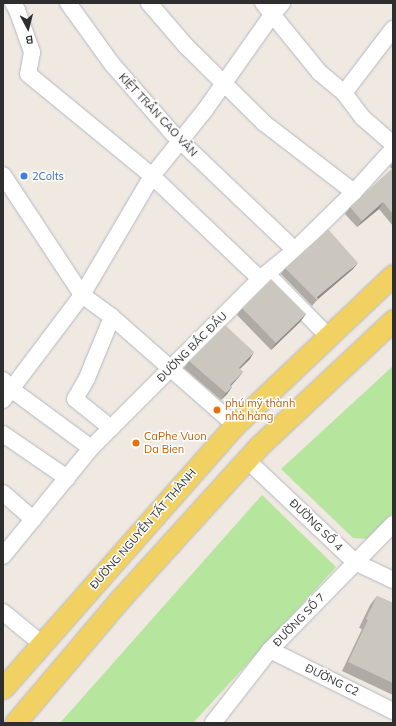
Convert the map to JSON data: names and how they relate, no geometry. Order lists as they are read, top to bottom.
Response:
{
  "streets": {
    "main road": ["ĐƯỜNG NGUYỄN TẤT THÀNH"],
    "street": [
      "KIỆT TRẦN CAO VÂN",
      "ĐƯỜNG BẮC ĐẨU",
      "ĐƯỜNG SỐ 4",
      "ĐƯỜNG SỐ 7",
      "ĐƯỜNG C2"
    ]
  },
  "crossings": [
    ["KIỆT TRẦN CAO VÂN", "ĐƯỜNG BẮC ĐẨU"],
    ["ĐƯỜNG SỐ 4", "ĐƯỜNG SỐ 7"],
    ["ĐƯỜNG SỐ 7", "ĐƯỜNG C2"]
  ],
  "places": ["2Colts", "phú mỹ thành nhà hàng", "CaPhe Vuon Da Bien"],
  "north": "bottom"
}
